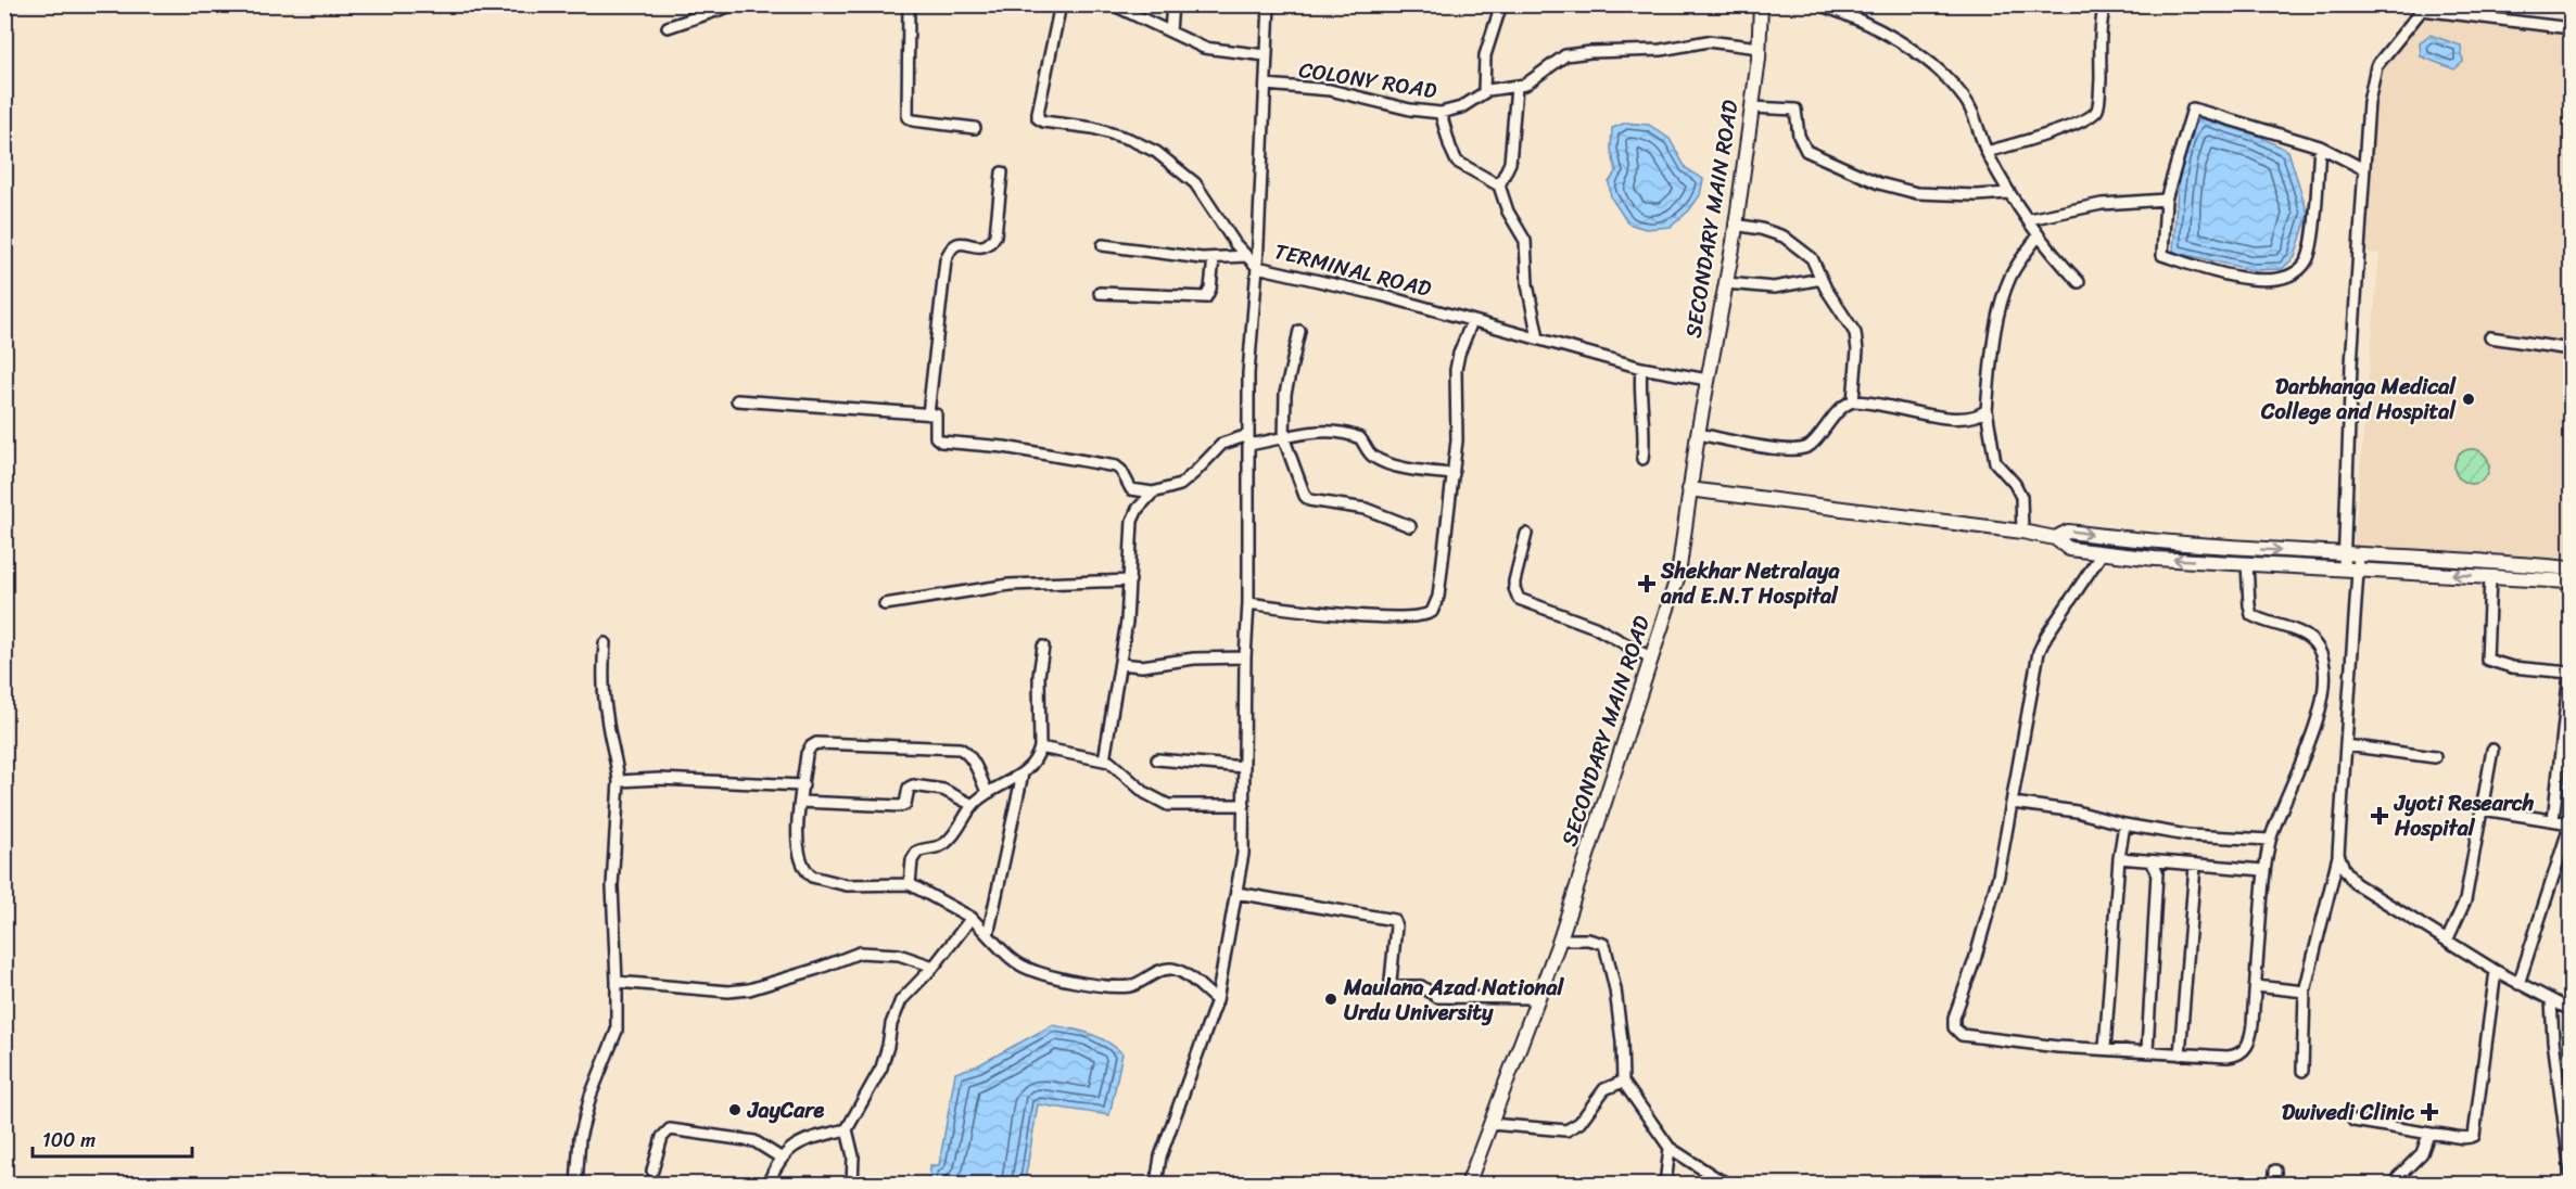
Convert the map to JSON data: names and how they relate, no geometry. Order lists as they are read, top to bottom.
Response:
{
  "streets": {
    "street": ["COLONY ROAD", "SECONDARY MAIN ROAD", "TERMINAL ROAD"]
  },
  "crossings": [
    ["COLONY ROAD", "SECONDARY MAIN ROAD"],
    ["SECONDARY MAIN ROAD", "TERMINAL ROAD"]
  ],
  "places": {
    "other": ["Darbhanga Medical College and Hospital", "Maulana Azad National Urdu University", "JayCare"],
    "health": ["Shekhar Netralaya and E.N.T Hospital", "Jyoti Research Hospital", "Dwivedi Clinic"]
  },
  "scale_bar": "100 m"
}
